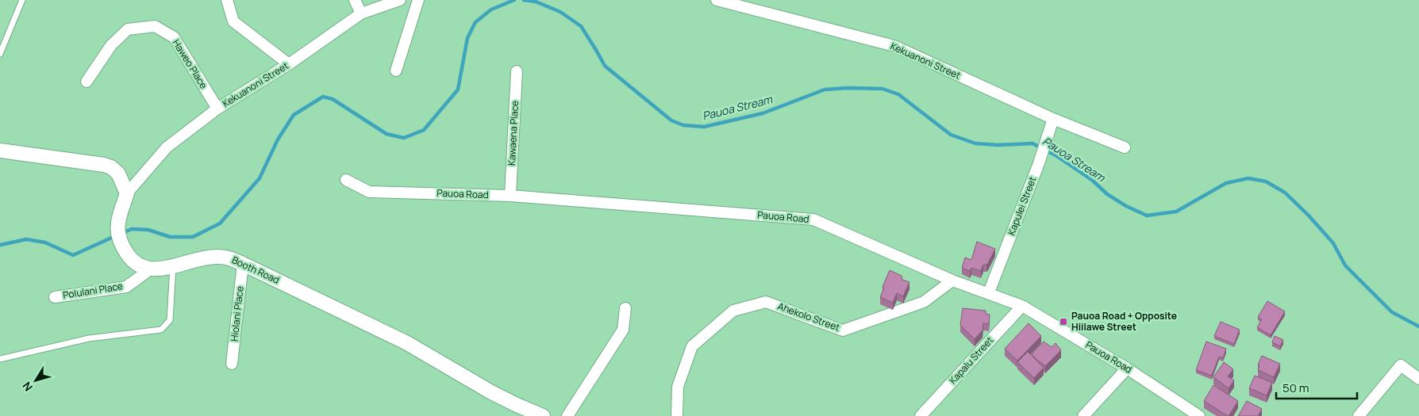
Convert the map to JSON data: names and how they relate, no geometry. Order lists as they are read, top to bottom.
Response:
{
  "streets": {
    "street": [
      "Kekuanoni Street",
      "Haweo Place",
      "Kawaena Place",
      "Pauoa Road",
      "Kapulei Street",
      "Booth Road",
      "Polulani Place",
      "Hiolani Place",
      "Ahekolo Street",
      "Kapalu Street"
    ]
  },
  "crossings": [
    ["Kekuanoni Street", "Haweo Place"],
    ["Kekuanoni Street", "Kapulei Street"],
    ["Kawaena Place", "Pauoa Road"],
    ["Pauoa Road", "Kapulei Street"],
    ["Pauoa Road", "Ahekolo Street"],
    ["Pauoa Road", "Kapalu Street"],
    ["Booth Road", "Polulani Place"],
    ["Booth Road", "Hiolani Place"]
  ],
  "water": ["Pauoa Stream"],
  "places": {
    "transit": ["Pauoa Road + Opposite Hiilawe Street"]
  },
  "scale_bar": "50 m",
  "north": "bottom left"
}
